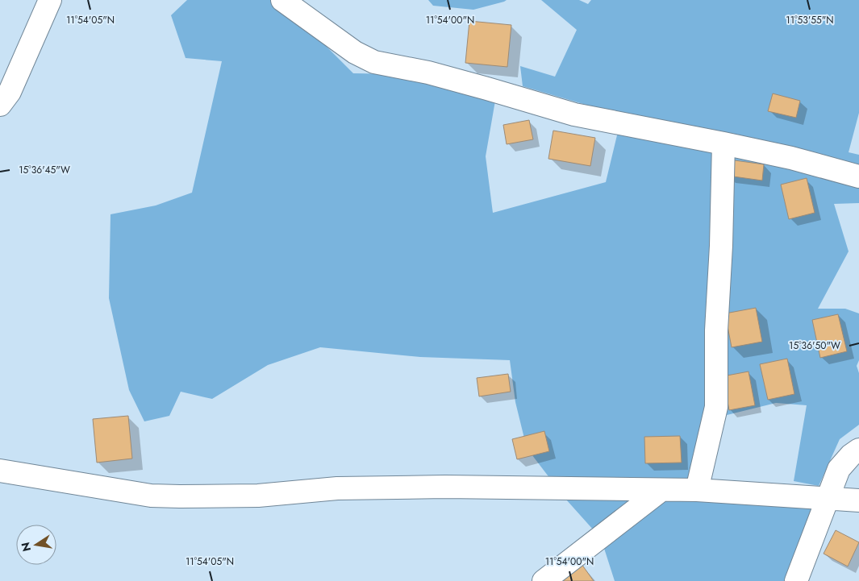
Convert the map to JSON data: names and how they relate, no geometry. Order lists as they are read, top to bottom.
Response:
{
  "north": "left",
  "coordinates": [
    "11°54'05\"N",
    "11°54'00\"N",
    "11°53'55\"N",
    "15°36'45\"W",
    "15°36'50\"W"
  ]
}
